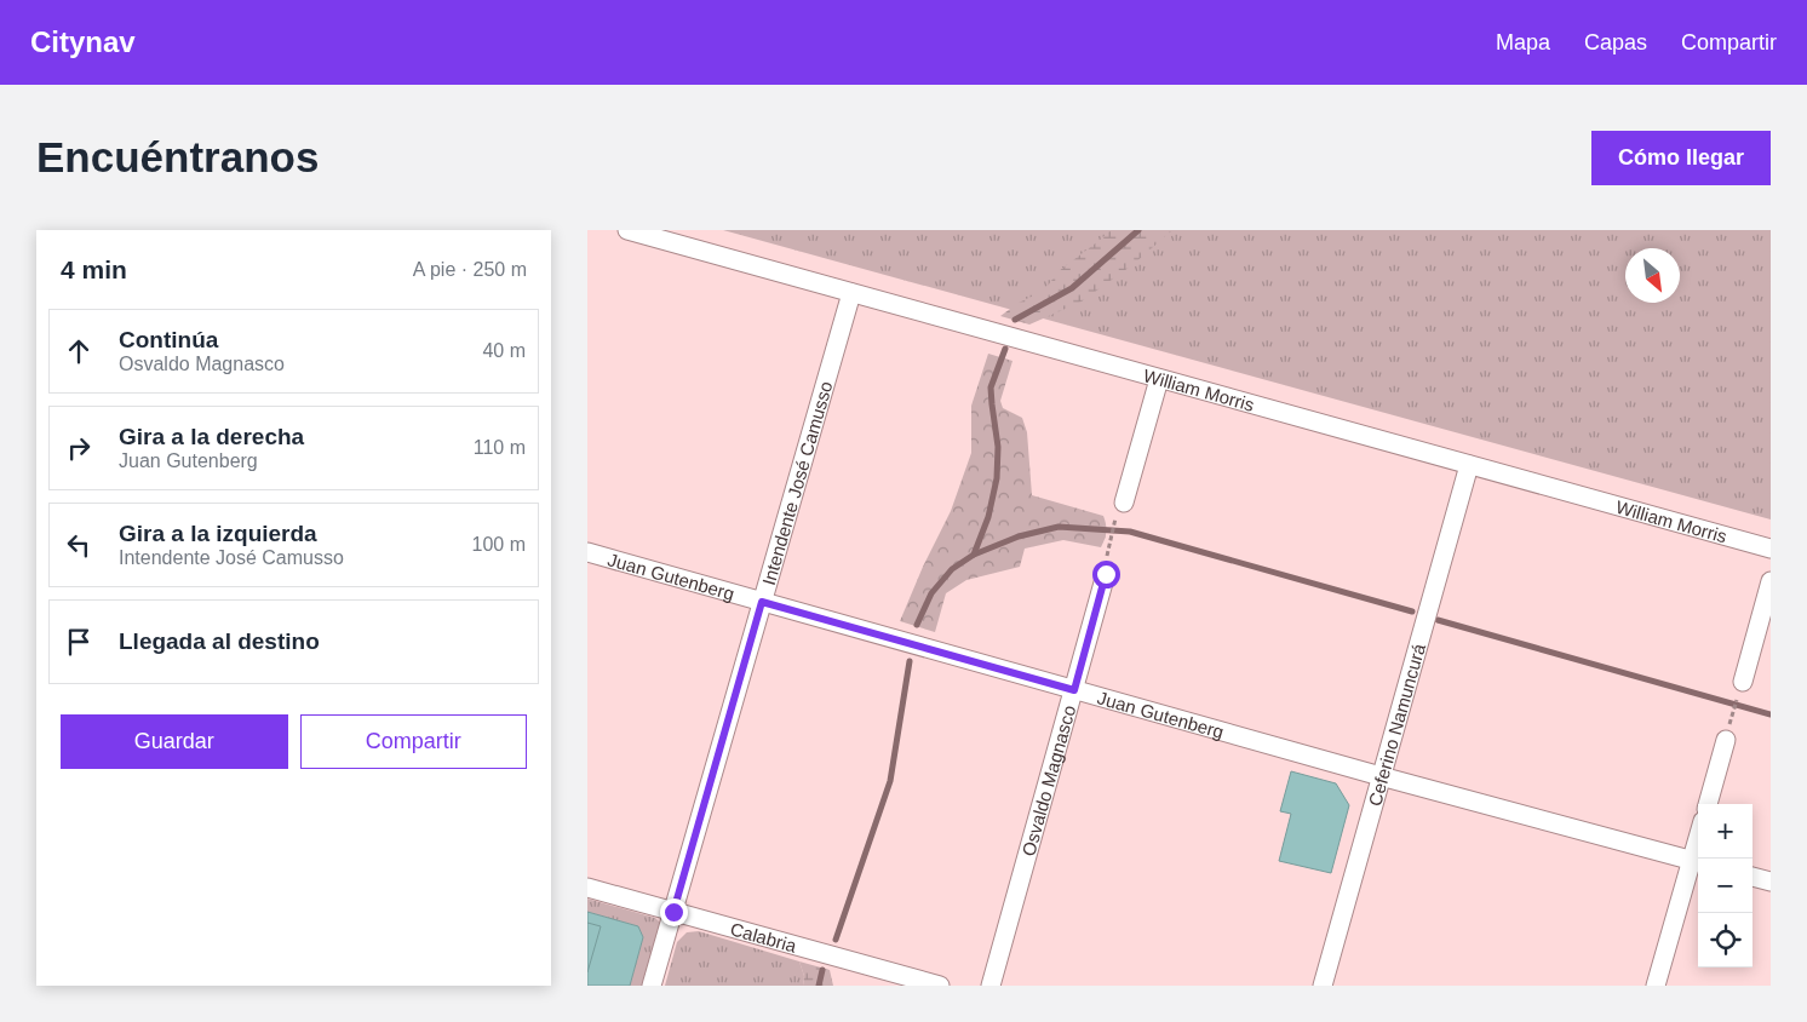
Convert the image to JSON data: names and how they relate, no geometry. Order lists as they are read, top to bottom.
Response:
{
  "streets": {
    "street": [
      "William Morris",
      "Intendente José Camusso",
      "Juan Gutenberg",
      "Ceferino Namuncurá",
      "Osvaldo Magnasco",
      "Calabria"
    ]
  },
  "crossings": [
    ["William Morris", "Intendente José Camusso"],
    ["William Morris", "Ceferino Namuncurá"],
    ["Intendente José Camusso", "Juan Gutenberg"],
    ["Intendente José Camusso", "Calabria"],
    ["Juan Gutenberg", "Ceferino Namuncurá"],
    ["Juan Gutenberg", "Osvaldo Magnasco"]
  ],
  "north": "bottom right",
  "page": {
    "header": "Citynav",
    "nav": ["Mapa", "Capas", "Compartir"],
    "buttons": [
      "Cómo llegar",
      ["Guardar", "Compartir"]
    ],
    "title": "Encuéntranos",
    "heading": ["4 min", "A pie · 250 m"],
    "list": [
      ["Continúa", "Osvaldo Magnasco", "40 m"],
      ["Gira a la derecha", "Juan Gutenberg", "110 m"],
      ["Gira a la izquierda", "Intendente José Camusso", "100 m"],
      "Llegada al destino"
    ],
    "map_buttons": ["+", "−"]
  }
}
